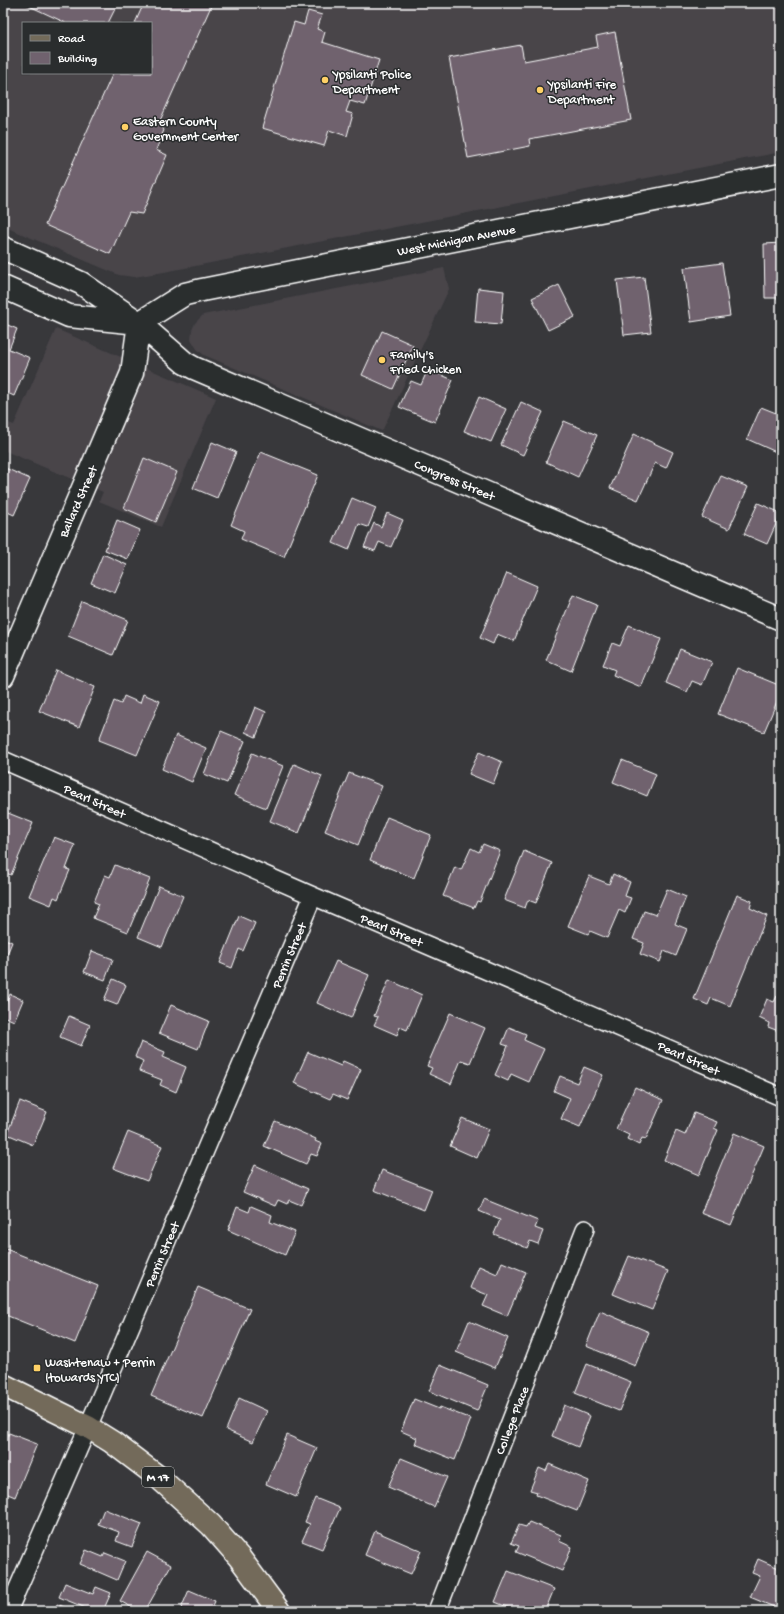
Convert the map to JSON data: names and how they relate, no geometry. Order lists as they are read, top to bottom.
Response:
{
  "streets": {
    "main road": ["M 17"],
    "street": [
      "West Michigan Avenue",
      "Congress Street",
      "Ballard Street",
      "Pearl Street",
      "Perrin Street",
      "College Place"
    ]
  },
  "crossings": [
    ["West Michigan Avenue", "Congress Street"],
    ["West Michigan Avenue", "Ballard Street"],
    ["Congress Street", "Ballard Street"],
    ["Pearl Street", "Perrin Street"],
    ["Perrin Street", "M 17"]
  ],
  "places": {
    "other": [
      "Ypsilanti Police Department",
      "Ypsilanti Fire Department",
      "Eastern County Government Center",
      "Family's Fried Chicken"
    ],
    "transit": ["Washtenaw + Perrin (towards YTC)"]
  },
  "legend": ["Road", "Building"]
}
